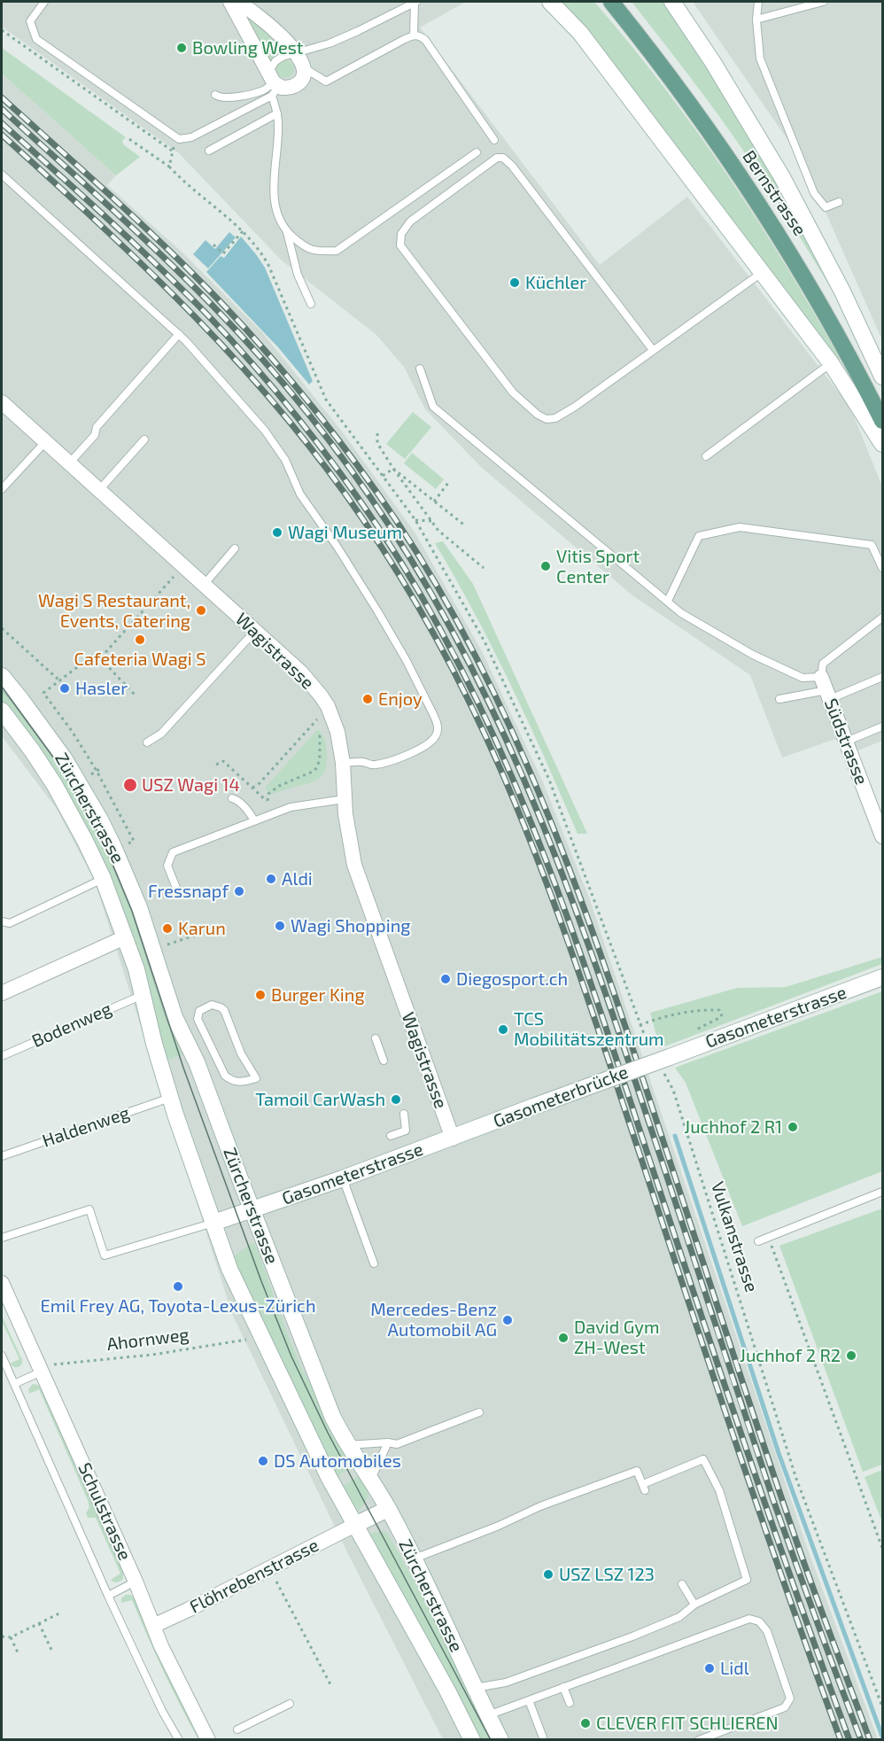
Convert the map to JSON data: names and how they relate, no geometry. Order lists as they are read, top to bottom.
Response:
{
  "streets": {
    "main road": [
      "Bernstrasse",
      "Zürcherstrasse",
      "Gasometerstrasse",
      "Gasometerbrücke"
    ],
    "street": [
      "Wagistrasse",
      "Südstrasse",
      "Schulstrasse",
      "Flöhrebenstrasse"
    ],
    "lane": ["Bodenweg", "Haldenweg"],
    "path": ["Vulkanstrasse", "Ahornweg"]
  },
  "crossings": [
    ["Wagistrasse", "Gasometerstrasse"],
    ["Wagistrasse", "Gasometerbrücke"],
    ["Zürcherstrasse", "Gasometerstrasse"],
    ["Zürcherstrasse", "Bodenweg"],
    ["Zürcherstrasse", "Haldenweg"],
    ["Zürcherstrasse", "Flöhrebenstrasse"],
    ["Gasometerstrasse", "Gasometerbrücke"],
    ["Gasometerstrasse", "Vulkanstrasse"],
    ["Gasometerbrücke", "Vulkanstrasse"],
    ["Ahornweg", "Schulstrasse"],
    ["Schulstrasse", "Flöhrebenstrasse"]
  ],
  "places": [
    "Bowling West",
    "Küchler",
    "Wagi Museum",
    "Vitis Sport Center",
    "Wagi S Restaurant, Events, Catering",
    "Cafeteria Wagi S",
    "Hasler",
    "Enjoy",
    "USZ Wagi 14",
    "Aldi",
    "Fressnapf",
    "Wagi Shopping",
    "Karun",
    "Diegosport.ch",
    "Burger King",
    "TCS Mobilitätszentrum",
    "Tamoil CarWash",
    "Juchhof 2 R1",
    "Emil Frey AG, Toyota-Lexus-Zürich",
    "Mercedes-Benz Automobil AG",
    "David Gym ZH-West",
    "Juchhof 2 R2",
    "DS Automobiles",
    "USZ LSZ 123",
    "Lidl",
    "CLEVER FIT SCHLIEREN"
  ]
}
